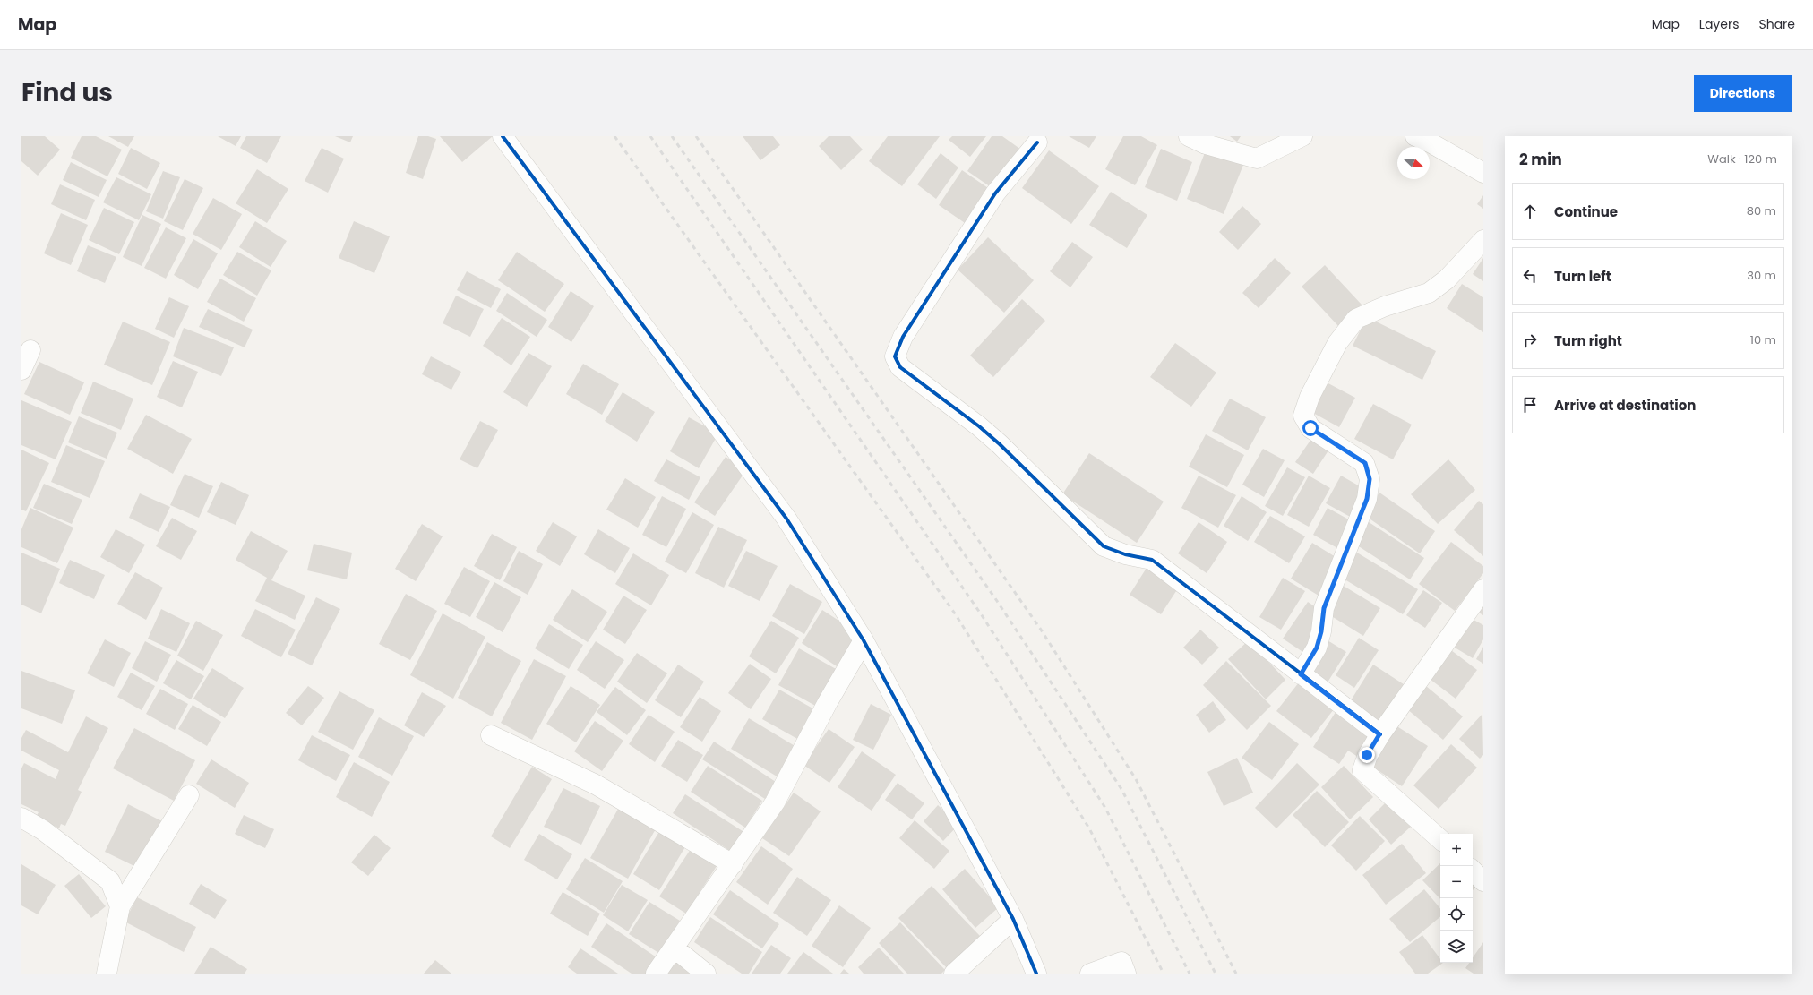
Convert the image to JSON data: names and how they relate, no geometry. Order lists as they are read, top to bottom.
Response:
{
  "north": "bottom right",
  "page": {
    "header": "Map",
    "nav": ["Map", "Layers", "Share"],
    "title": "Find us",
    "buttons": "Directions",
    "heading": ["2 min", "Walk · 120 m"],
    "list": [
      ["Continue", "80 m"],
      ["Turn left", "30 m"],
      ["Turn right", "10 m"],
      "Arrive at destination"
    ],
    "map_buttons": ["+", "−"]
  }
}
